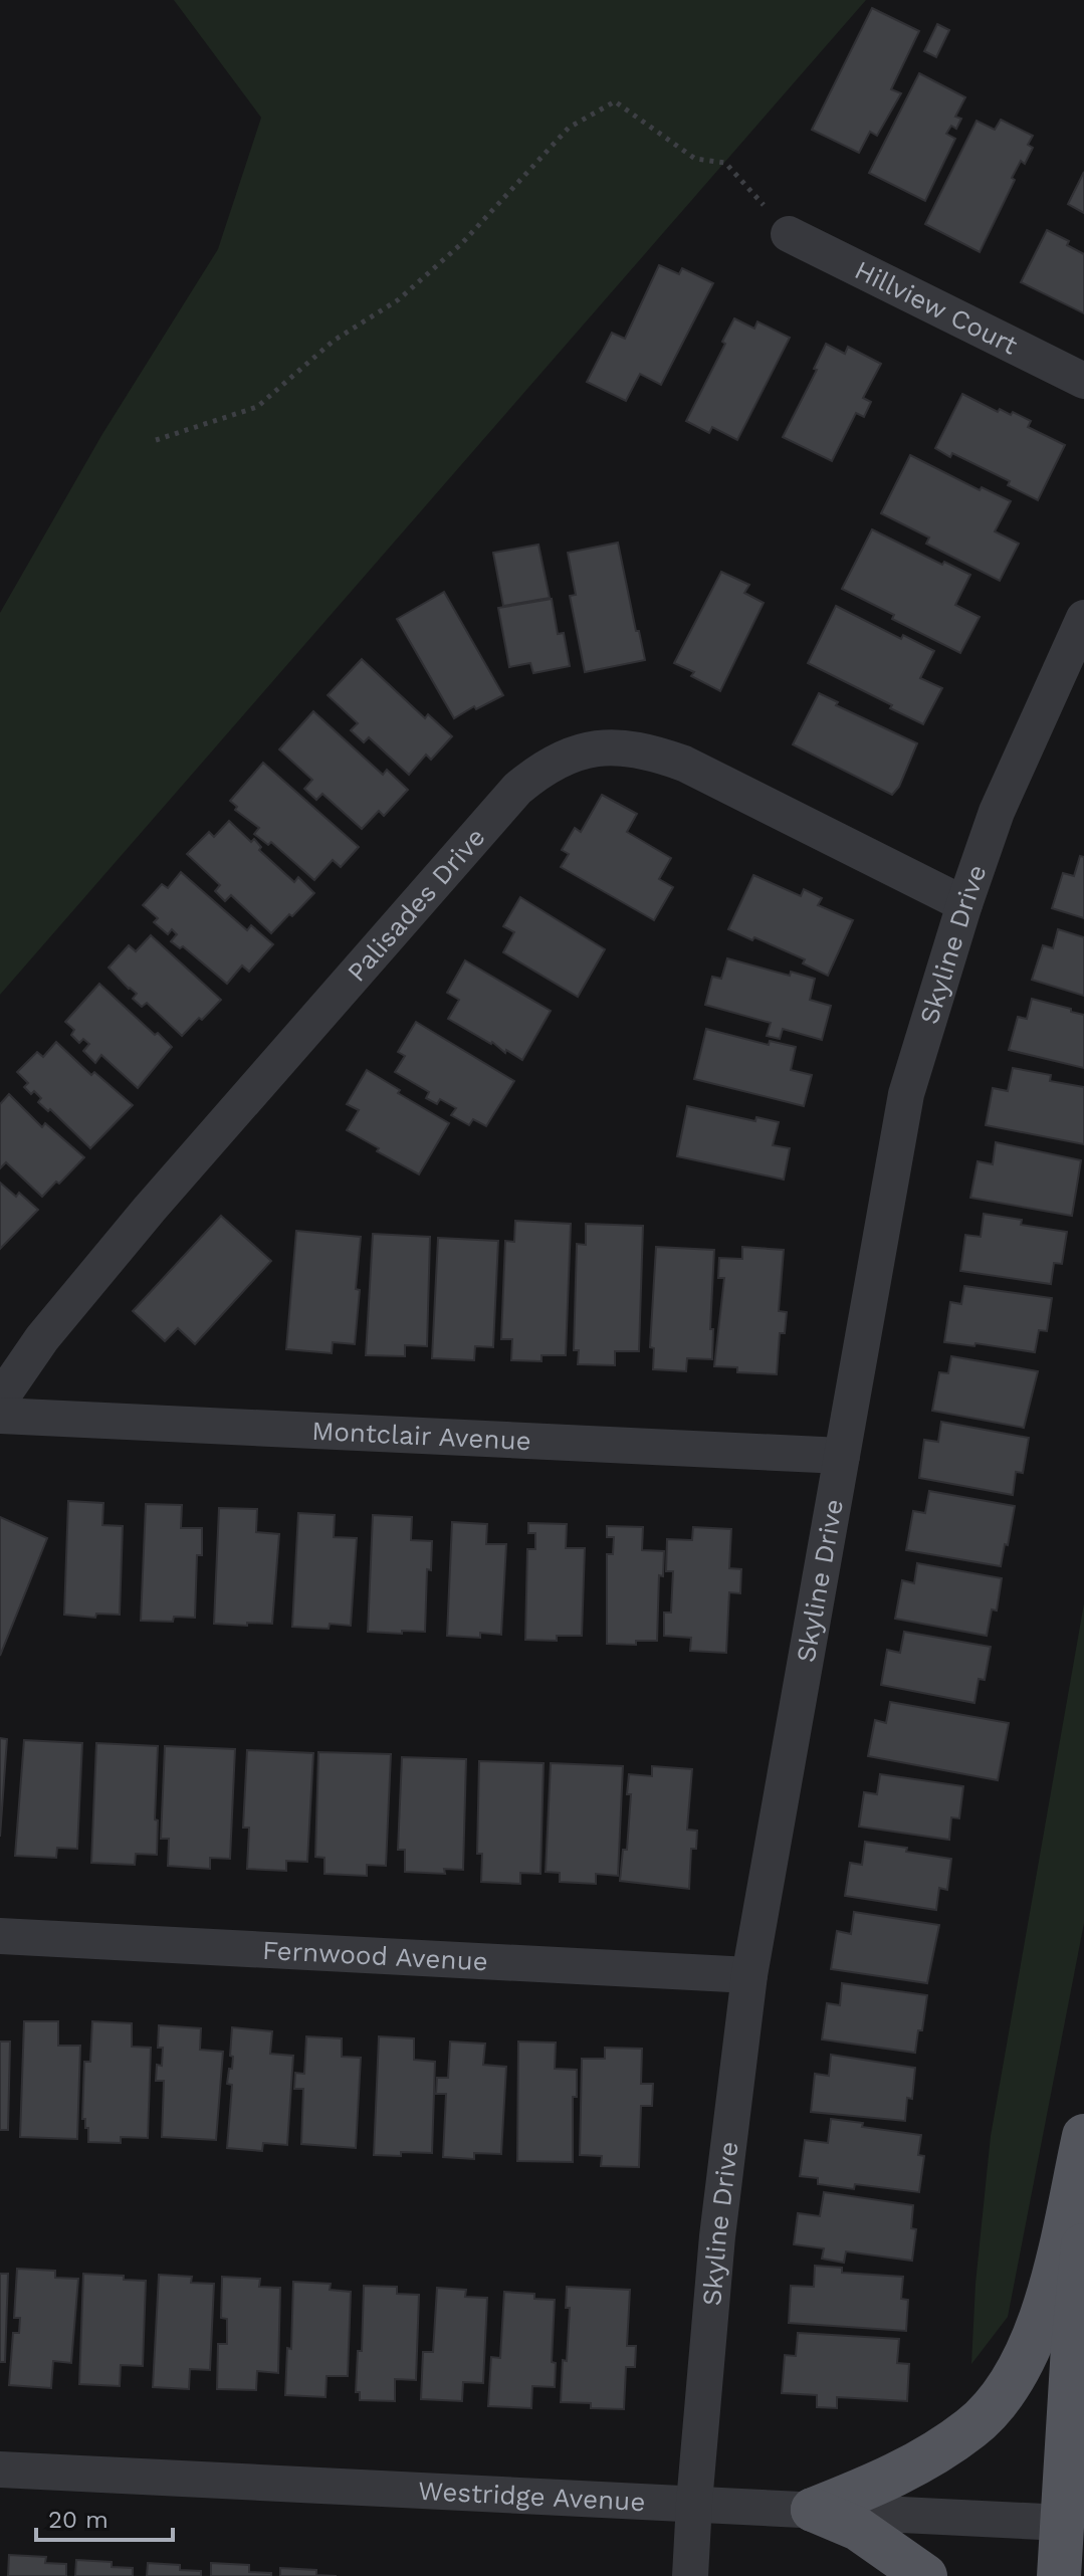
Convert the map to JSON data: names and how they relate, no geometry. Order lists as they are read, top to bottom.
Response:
{
  "streets": {
    "street": [
      "Hillview Court",
      "Palisades Drive",
      "Skyline Drive",
      "Montclair Avenue",
      "Fernwood Avenue",
      "Westridge Avenue"
    ]
  },
  "crossings": [
    ["Palisades Drive", "Skyline Drive"],
    ["Skyline Drive", "Montclair Avenue"],
    ["Skyline Drive", "Fernwood Avenue"],
    ["Skyline Drive", "Westridge Avenue"]
  ],
  "scale_bar": "20 m"
}
